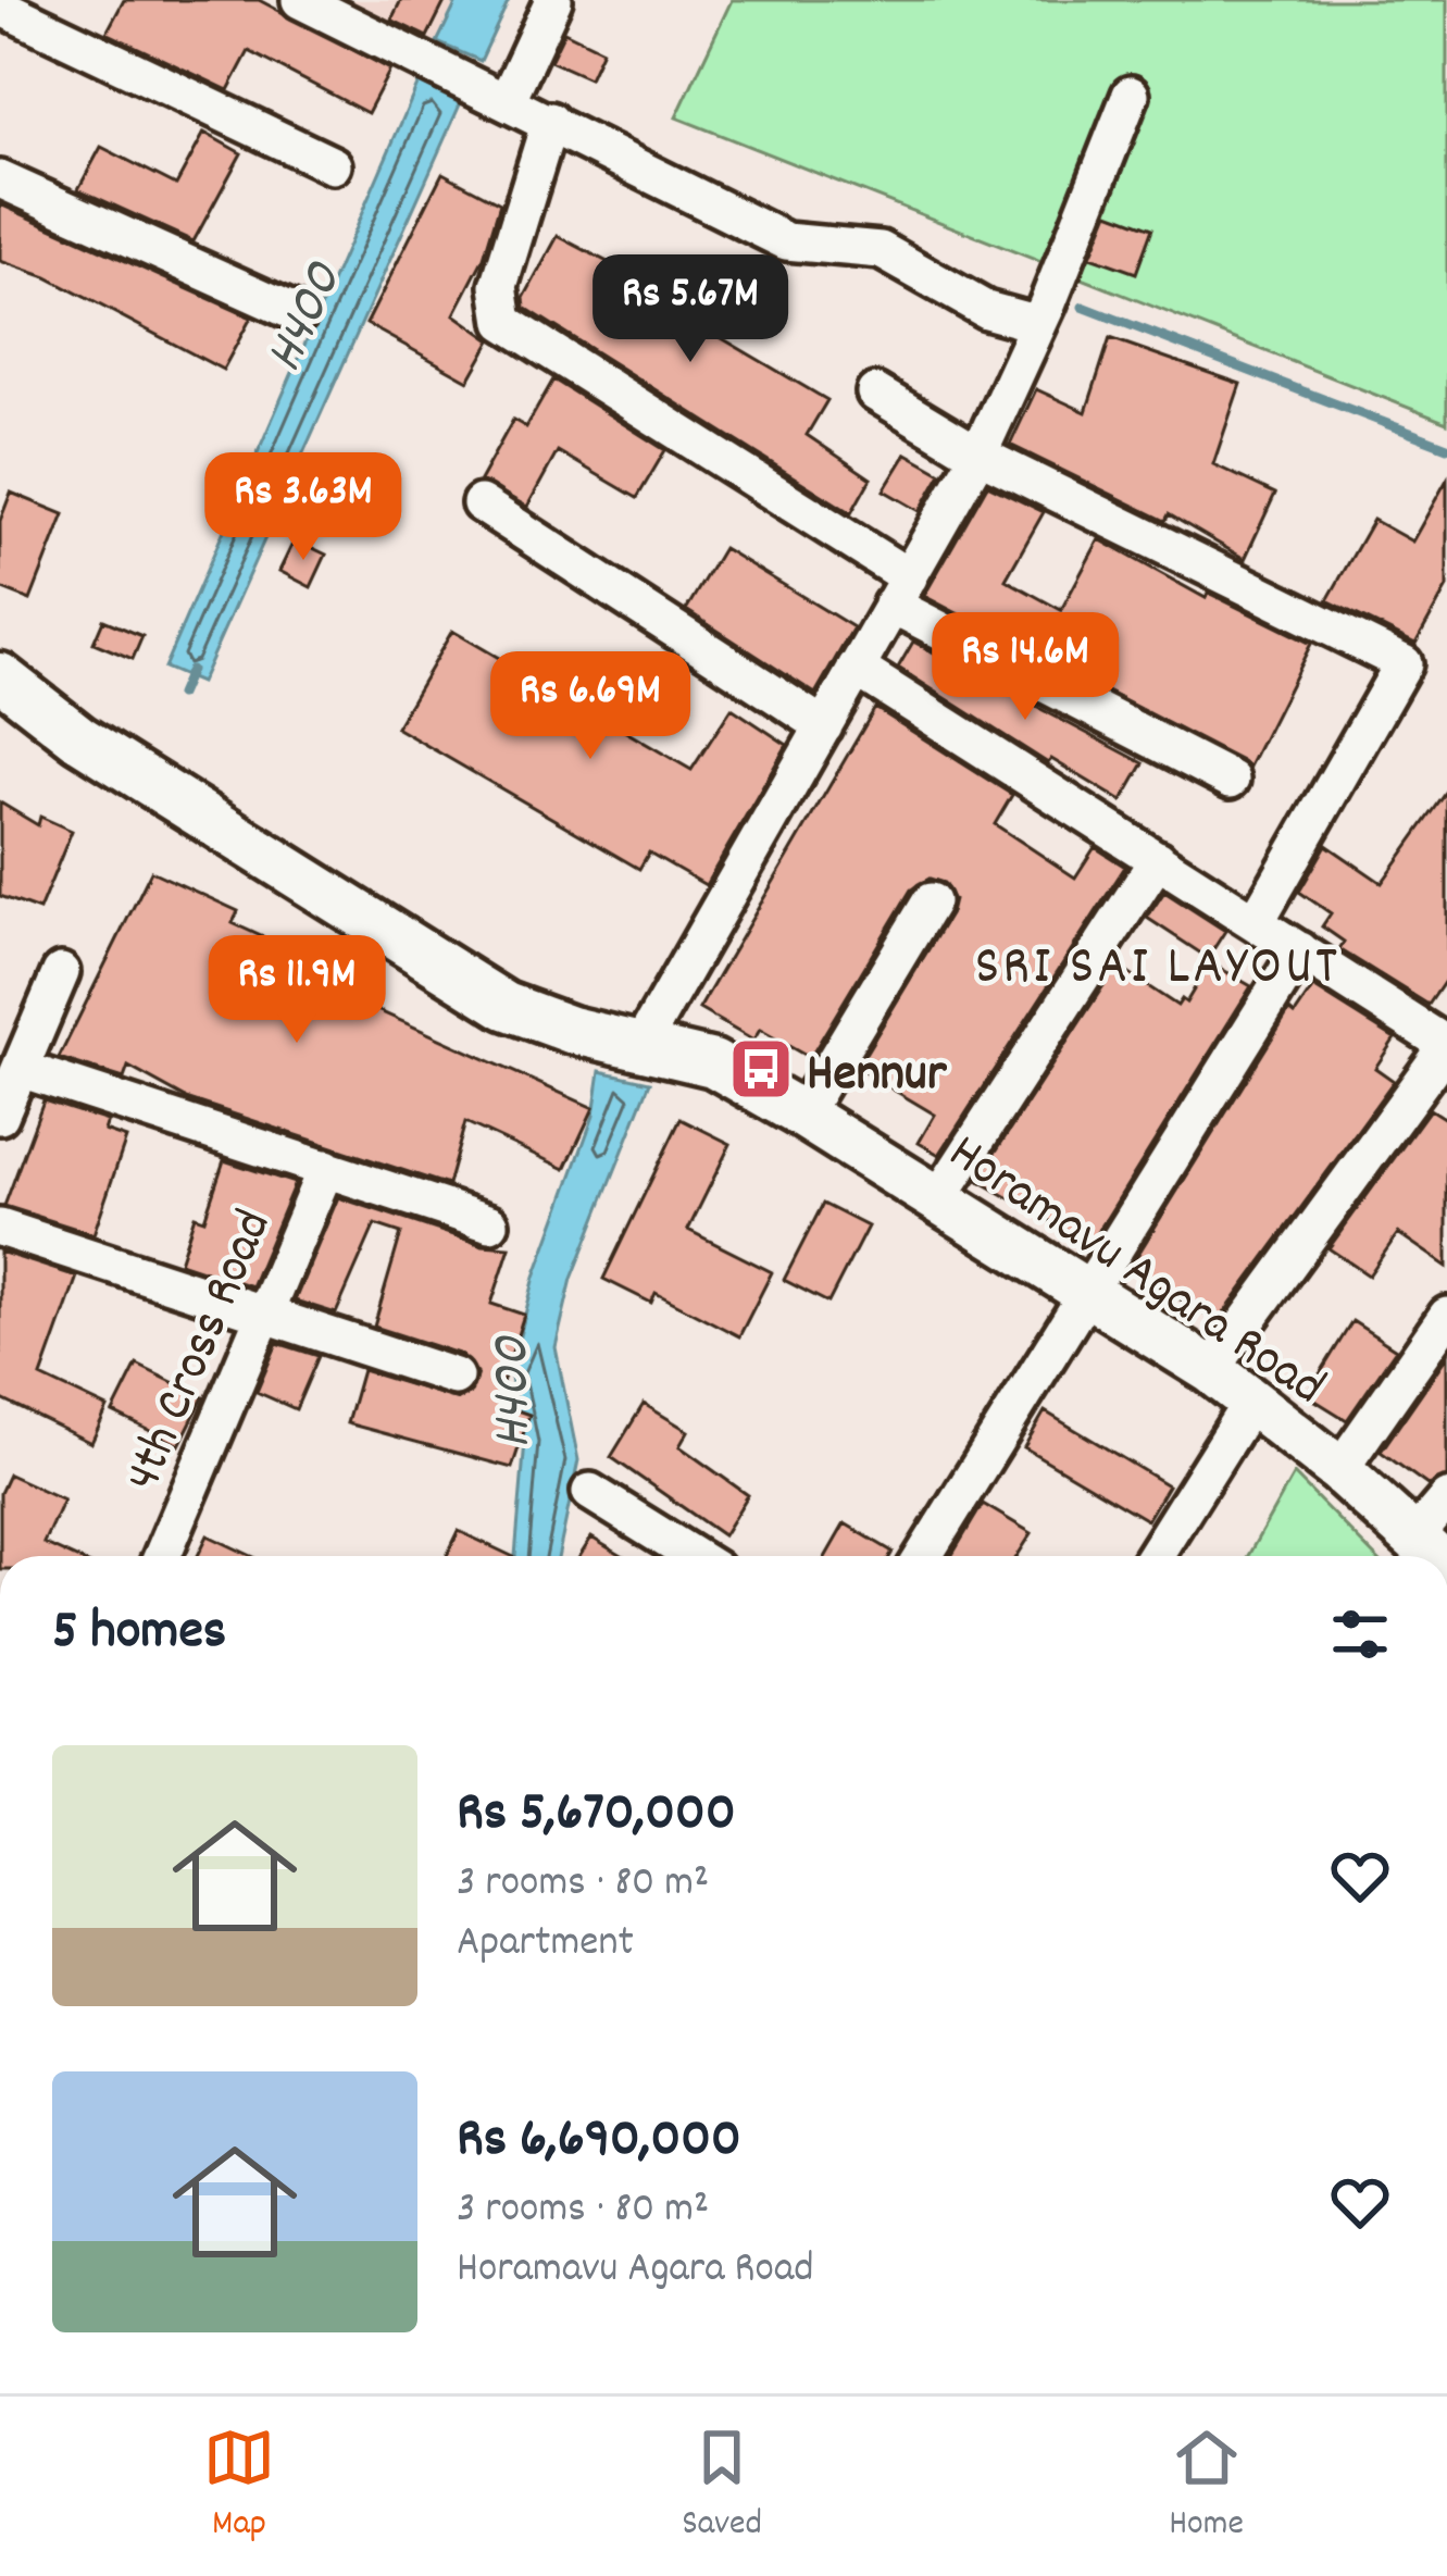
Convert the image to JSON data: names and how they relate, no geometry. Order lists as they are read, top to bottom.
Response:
{
  "streets": {
    "street": ["Horamavu Agara Road", "4th Cross Road"]
  },
  "districts": ["SRI SAI LAYOUT"],
  "water": ["H400"],
  "places": {
    "bus stop": ["Hennur"]
  },
  "page": {
    "price": [
      "Rs 5.67M",
      "Rs 3.63M",
      "Rs 14.6M",
      "Rs 6.69M",
      "Rs 11.9M"
    ],
    "heading": "5 homes",
    "list": [
      {
        "name": "Rs 5,670,000",
        "note": "3 rooms · 80 m² · Apartment"
      },
      {
        "name": "Rs 6,690,000",
        "note": "3 rooms · 80 m² · Horamavu Agara Road"
      }
    ],
    "tabs": ["Map", "Saved", "Home"]
  }
}
